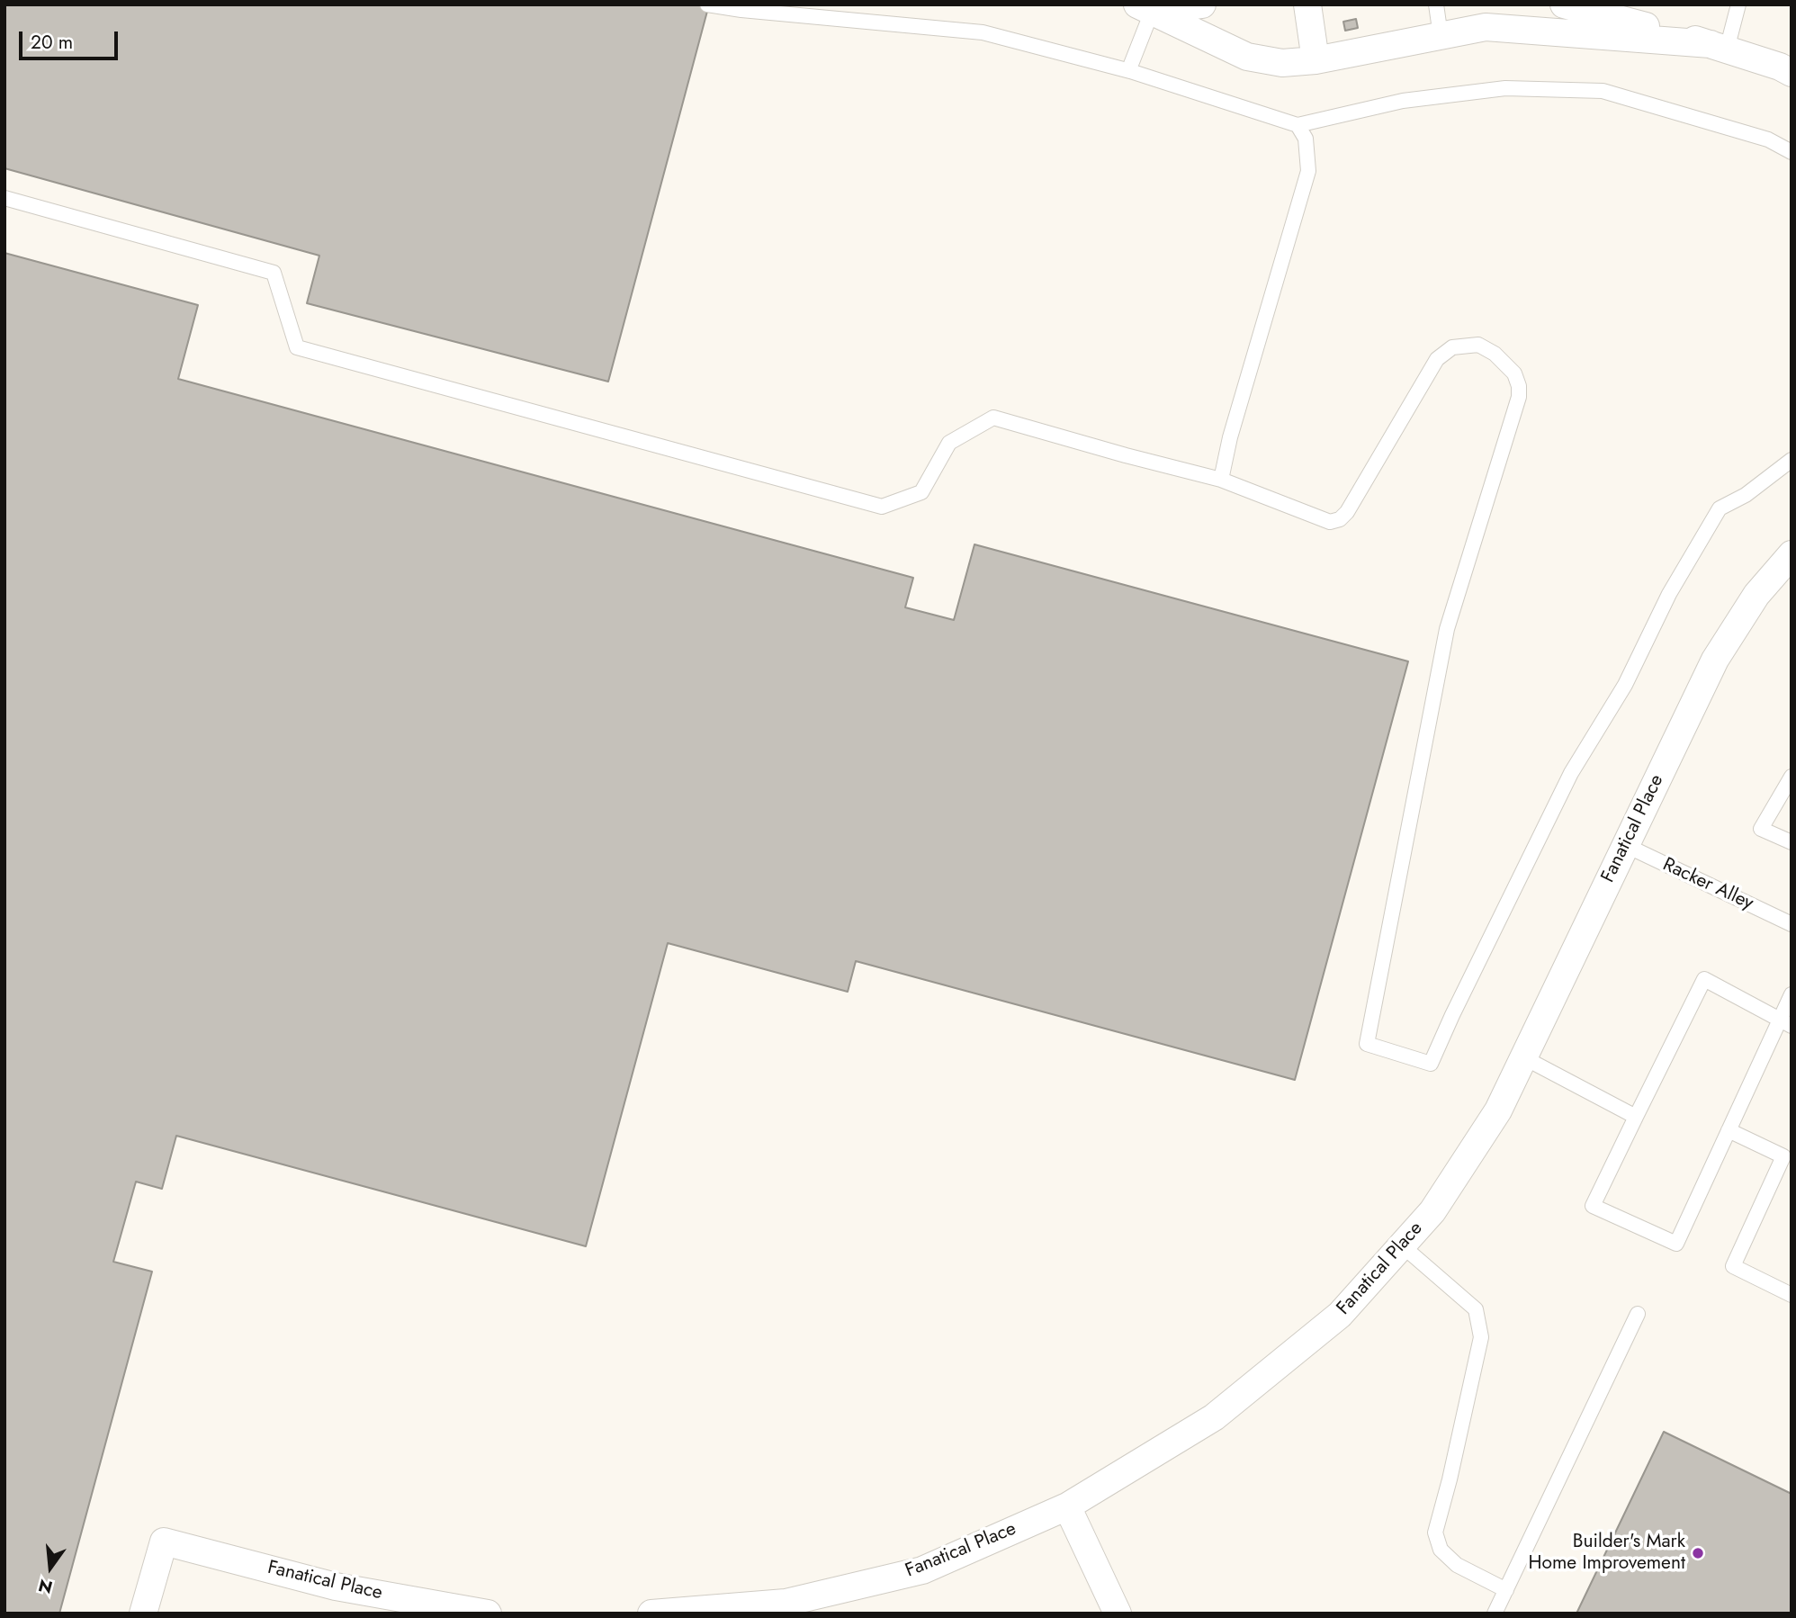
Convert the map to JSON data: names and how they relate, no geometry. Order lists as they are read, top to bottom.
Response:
{
  "streets": {
    "street": ["Fanatical Place"],
    "lane": ["Racker Alley"]
  },
  "crossings": [
    ["Fanatical Place", "Racker Alley"]
  ],
  "places": ["Builder's Mark Home Improvement"],
  "scale_bar": "20 m",
  "north": "bottom"
}
